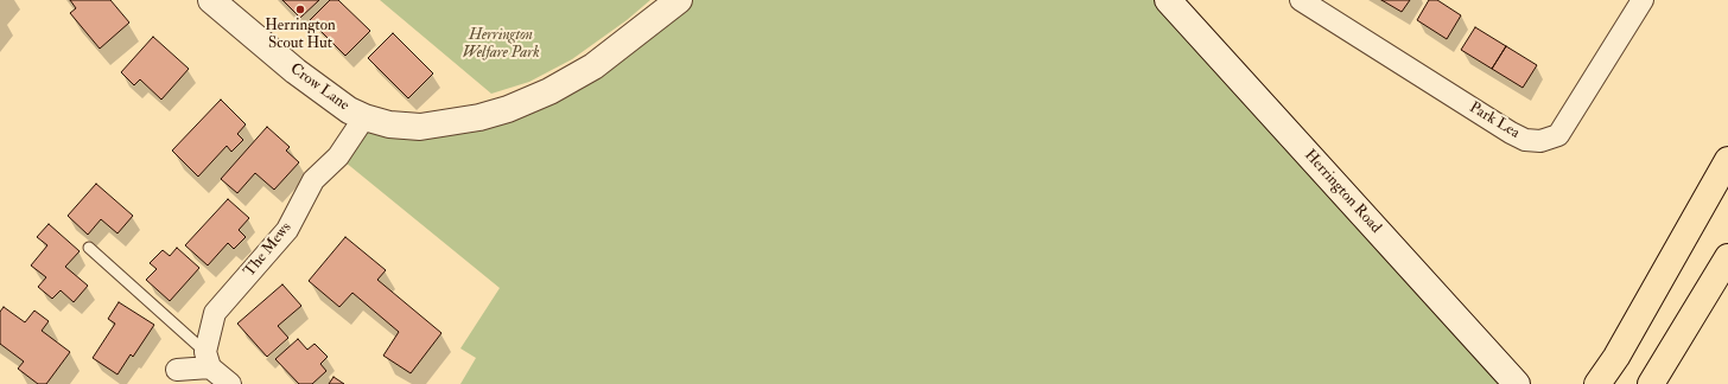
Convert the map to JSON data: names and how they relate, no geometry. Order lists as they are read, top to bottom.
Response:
{
  "streets": {
    "street": [
      "Crow Lane",
      "Park Lea",
      "Herrington Road",
      "The Mews"
    ]
  },
  "crossings": [
    ["Crow Lane", "The Mews"]
  ],
  "parks": ["Herrington Welfare Park"],
  "places": ["Herrington Scout Hut"]
}
